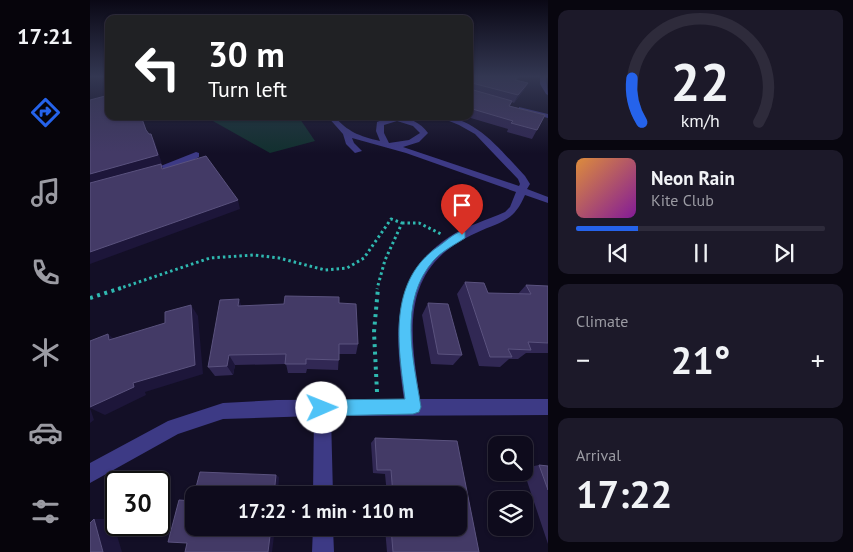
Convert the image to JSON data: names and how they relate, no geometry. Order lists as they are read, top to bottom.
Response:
{
  "page": {
    "tabs": "17:21",
    "turn": ["30 m", "Turn left"],
    "song": ["Neon Rain", "Kite Club"],
    "tile": [
      "Climate",
      ["Arrival", "17:22"]
    ],
    "heat": ["−", "21°", "+"],
    "limit": "30",
    "trip": "17:22 · 1 min · 110 m",
    "gauge": ["22", "km/h"]
  }
}
